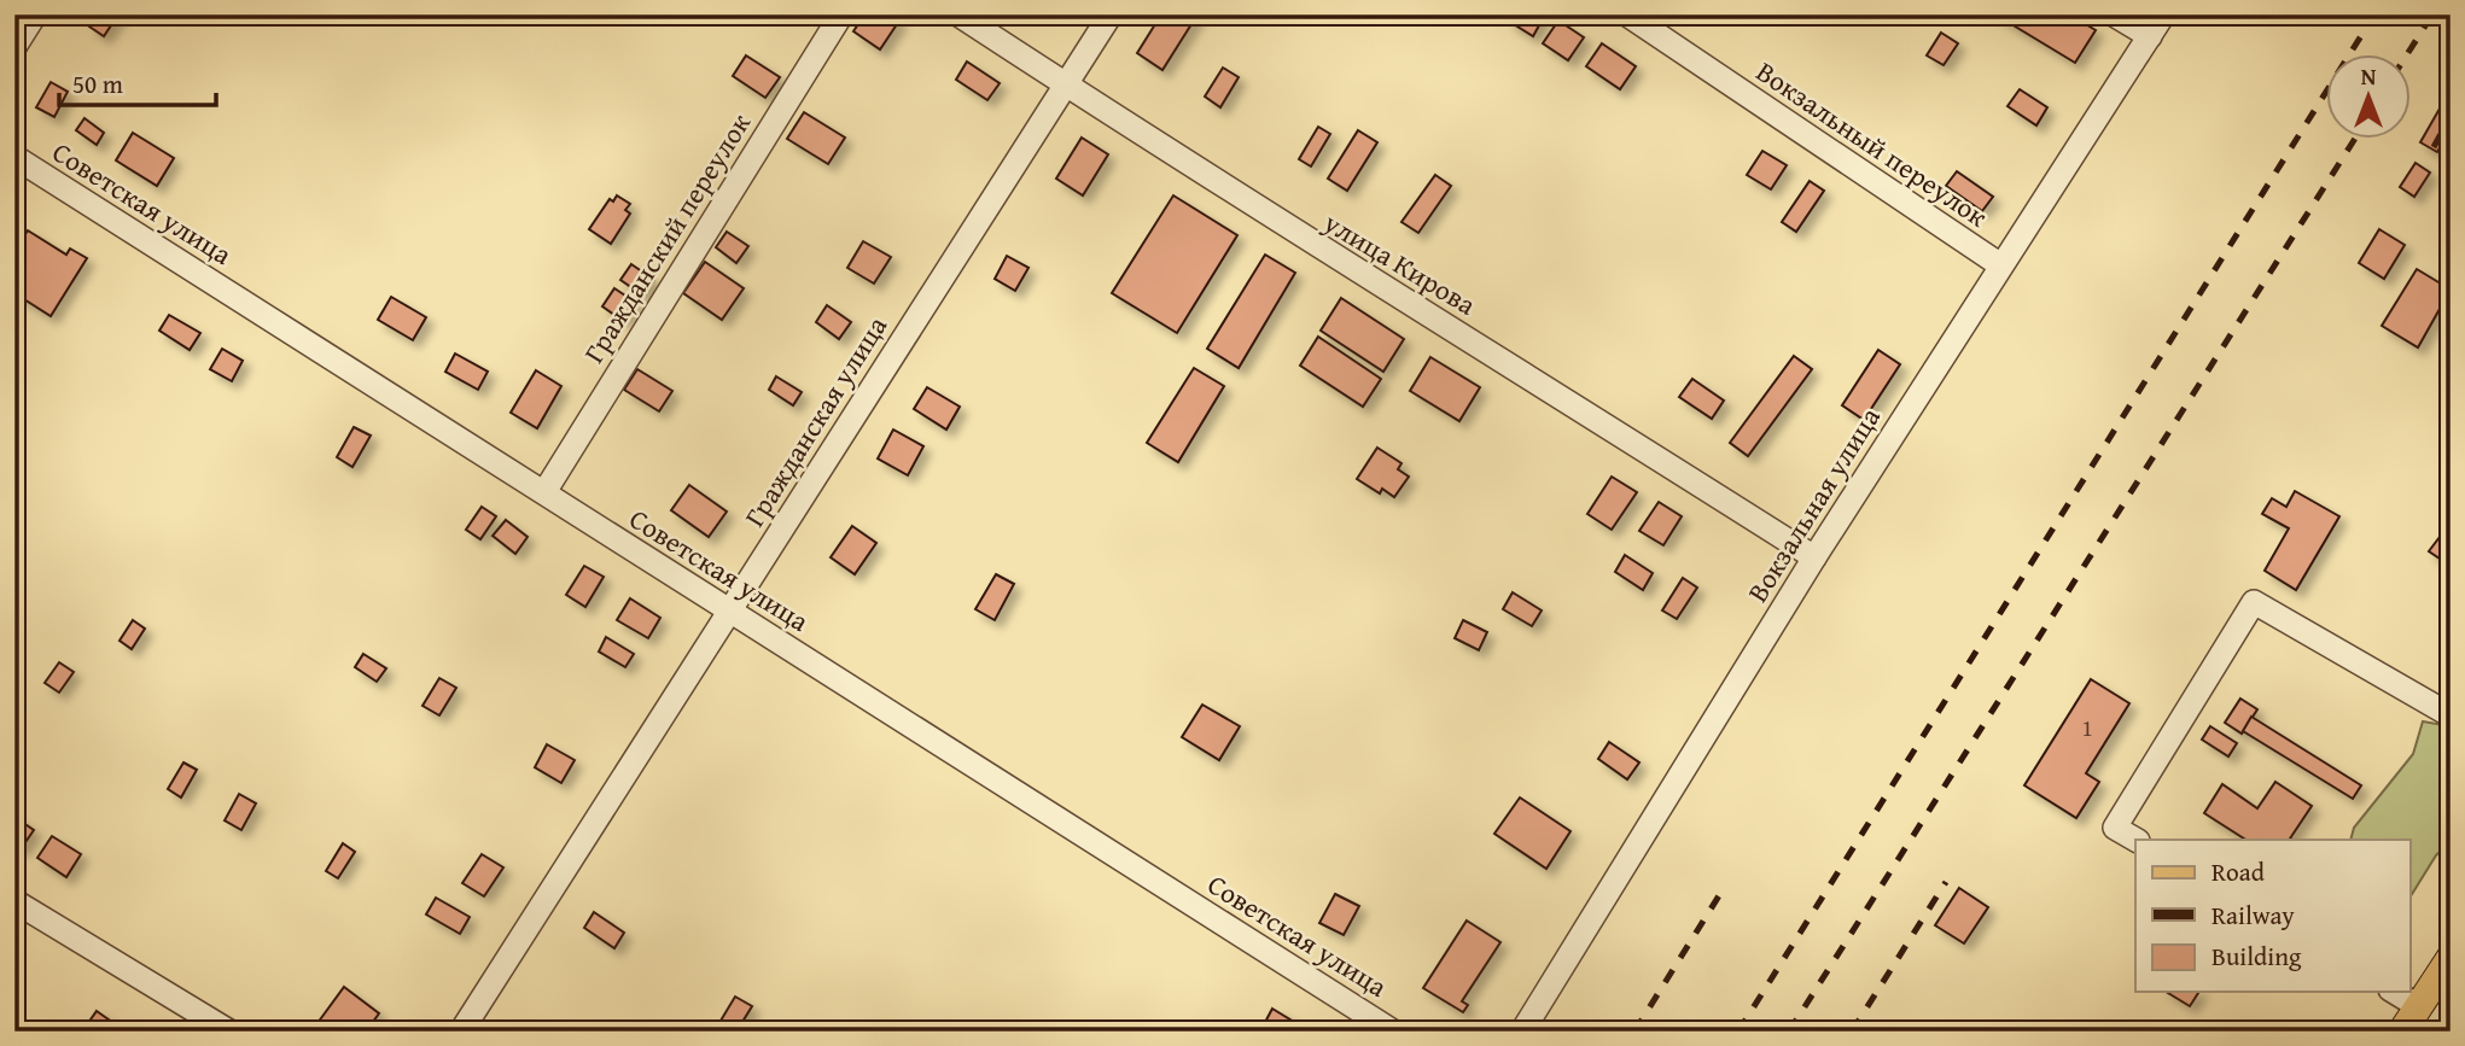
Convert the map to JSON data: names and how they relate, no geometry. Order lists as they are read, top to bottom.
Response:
{
  "streets": {
    "street": [
      "Вокзальный переулок",
      "Советская улица",
      "Гражданский переулок",
      "улица Кирова",
      "Гражданская улица",
      "Вокзальная улица"
    ]
  },
  "crossings": [
    ["Вокзальный переулок", "Вокзальная улица"],
    ["Советская улица", "Гражданский переулок"],
    ["Советская улица", "Гражданская улица"],
    ["улица Кирова", "Гражданская улица"],
    ["улица Кирова", "Вокзальная улица"]
  ],
  "house_numbers": ["1"],
  "legend": ["Road", "Railway", "Building"],
  "scale_bar": "50 m",
  "north": "top"
}
